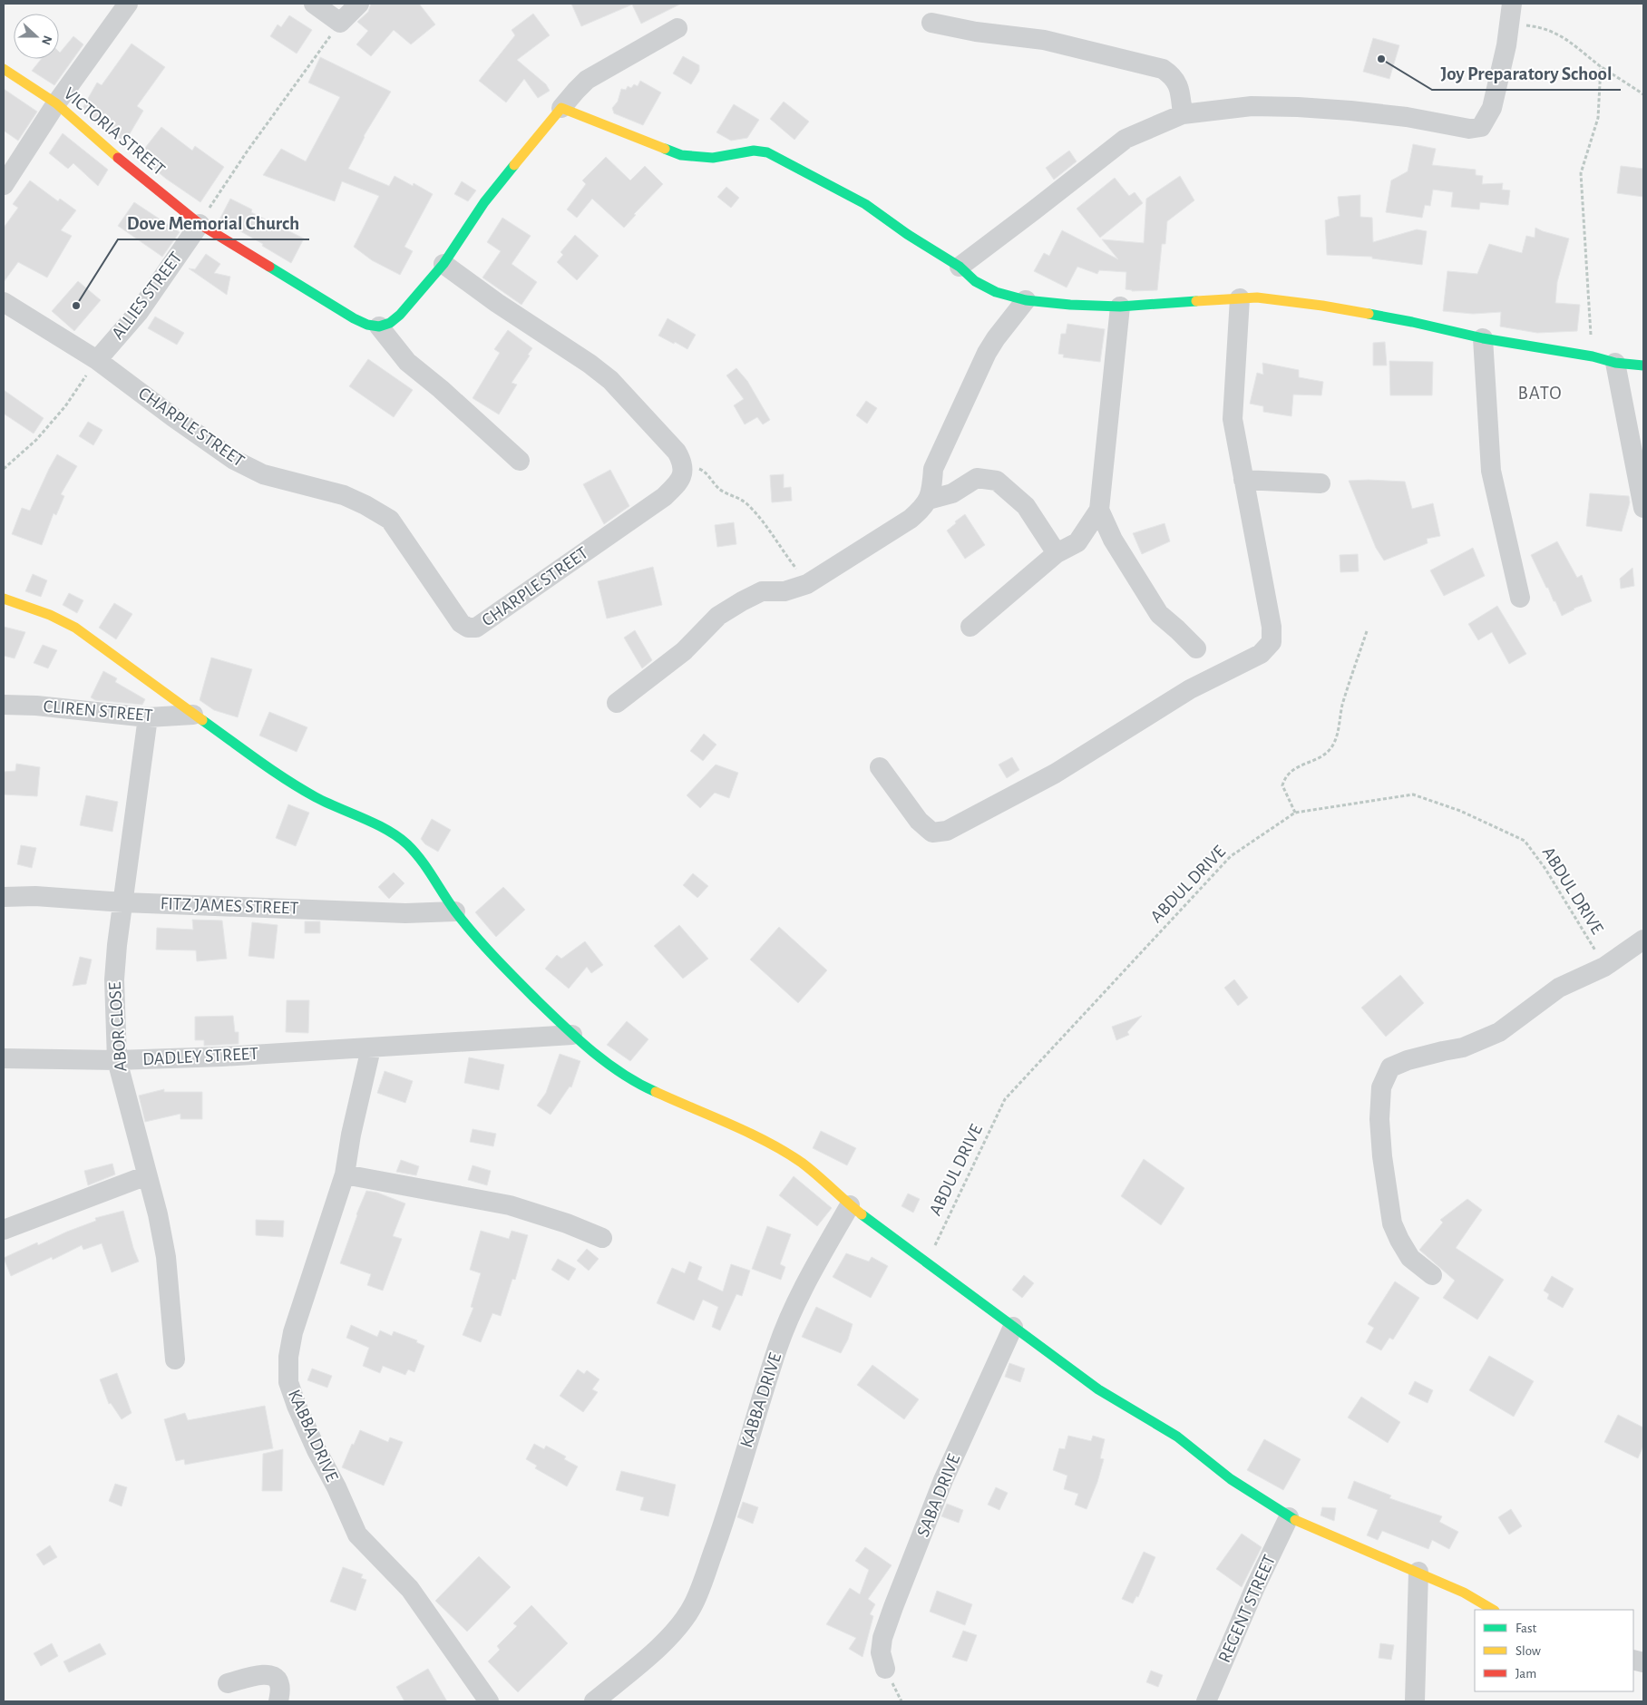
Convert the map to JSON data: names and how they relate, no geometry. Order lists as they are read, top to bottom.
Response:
{
  "streets": {
    "street": [
      "VICTORIA STREET",
      "ALLIES STREET",
      "CHARPLE STREET",
      "CLIREN STREET",
      "FITZ JAMES STREET",
      "ABOR CLOSE",
      "DADLEY STREET",
      "KABBA DRIVE",
      "SABA DRIVE",
      "REGENT STREET"
    ],
    "path": ["ABDUL DRIVE"]
  },
  "crossings": [
    ["VICTORIA STREET", "ALLIES STREET"],
    ["ALLIES STREET", "CHARPLE STREET"],
    ["CLIREN STREET", "ABOR CLOSE"],
    ["FITZ JAMES STREET", "ABOR CLOSE"],
    ["ABOR CLOSE", "DADLEY STREET"],
    ["DADLEY STREET", "KABBA DRIVE"]
  ],
  "districts": ["BATO"],
  "places": ["Joy Preparatory School", "Dove Memorial Church"],
  "legend": ["Fast", "Slow", "Jam"],
  "north": "right"
}
